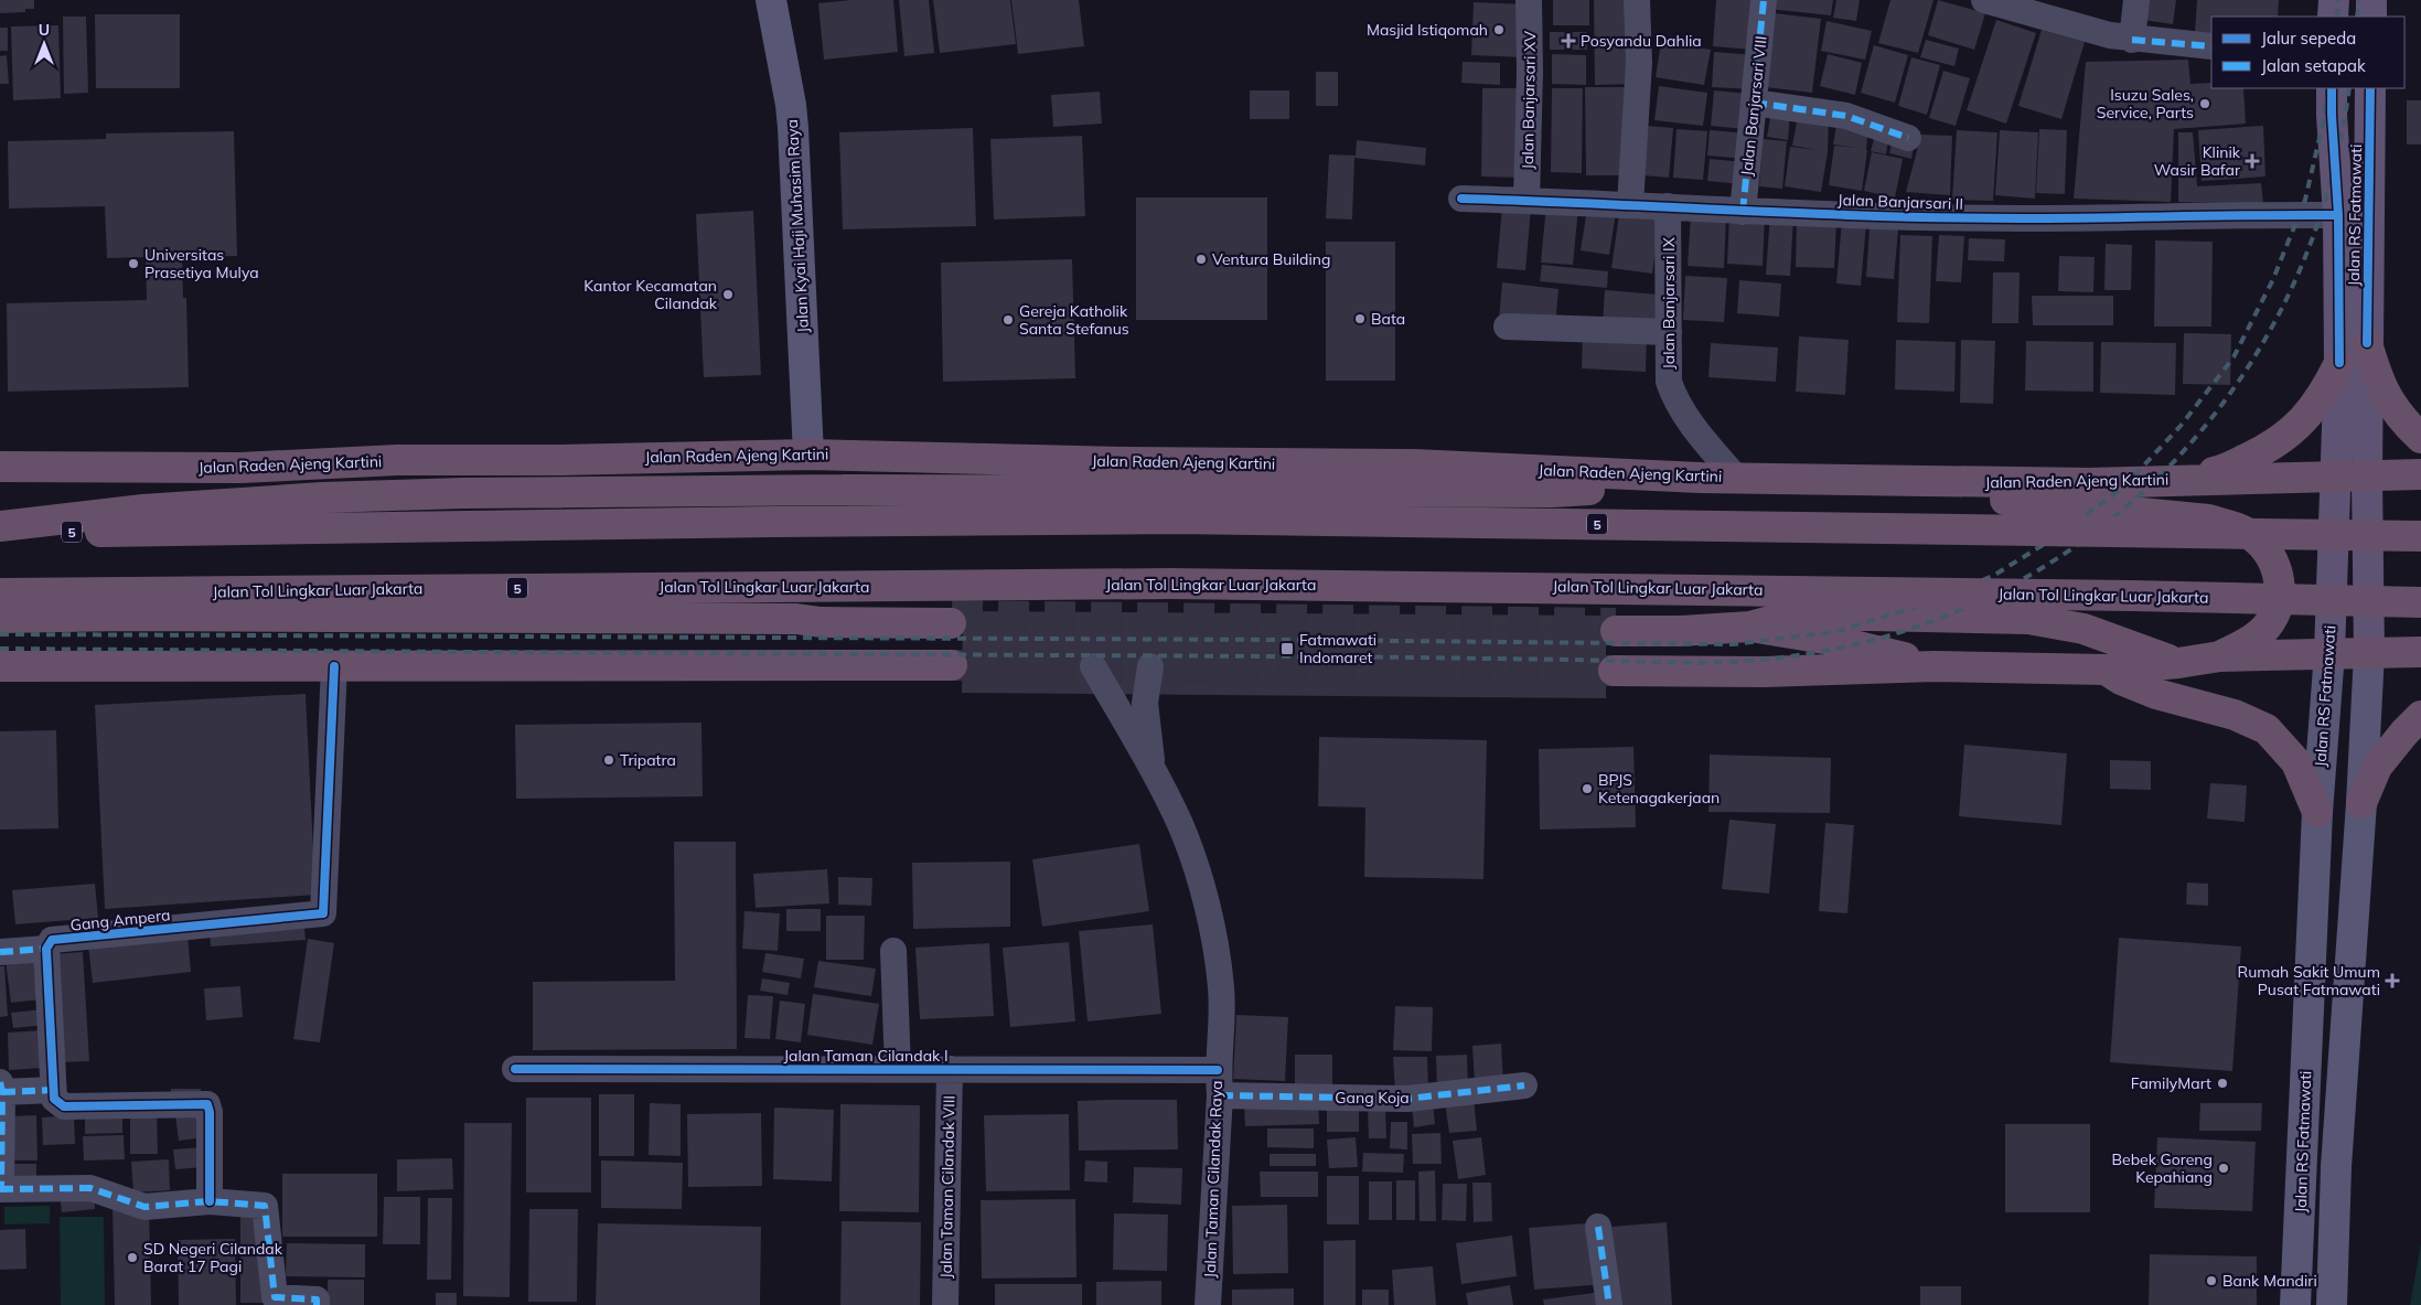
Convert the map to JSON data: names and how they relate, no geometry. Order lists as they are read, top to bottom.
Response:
{
  "streets": {
    "highway": ["Jalan Raden Ajeng Kartini", "5", "Jalan Tol Lingkar Luar Jakarta"],
    "main road": ["Jalan RS Fatmawati", "Jalan Kyai Haji Muhasim Raya"],
    "street": [
      "Jalan Banjarsari XV",
      "Jalan Banjarsari VIII",
      "Jalan Banjarsari II",
      "Jalan Banjarsari IX",
      "Gang Ampera",
      "Jalan Taman Cilandak I",
      "Gang Koja",
      "Jalan Taman Cilandak Raya",
      "Jalan Taman Cilandak VIII"
    ]
  },
  "crossings": [
    ["Jalan Banjarsari XV", "Jalan Banjarsari II"],
    ["Jalan Banjarsari VIII", "Jalan Banjarsari II"],
    ["Jalan Banjarsari II", "Jalan RS Fatmawati"],
    ["Jalan Banjarsari II", "Jalan Banjarsari IX"],
    ["Jalan RS Fatmawati", "Jalan Raden Ajeng Kartini"],
    ["Jalan Kyai Haji Muhasim Raya", "Jalan Raden Ajeng Kartini"],
    ["Jalan Banjarsari IX", "Jalan Raden Ajeng Kartini"],
    ["Jalan Taman Cilandak I", "Jalan Taman Cilandak Raya"],
    ["Jalan Taman Cilandak I", "Jalan Taman Cilandak VIII"],
    ["Gang Koja", "Jalan Taman Cilandak Raya"]
  ],
  "places": {
    "other": [
      "Masjid Istiqomah",
      "Isuzu Sales, Service, Parts",
      "Ventura Building",
      "Universitas Prasetiya Mulya",
      "Kantor Kecamatan Cilandak",
      "Bata",
      "Gereja Katholik Santa Stefanus",
      "Tripatra",
      "BPJS Ketenagakerjaan",
      "FamilyMart",
      "Bebek Goreng Kepahiang",
      "SD Negeri Cilandak Barat 17 Pagi",
      "Bank Mandiri"
    ],
    "health": ["Posyandu Dahlia", "Klinik Wasir Bafar", "Rumah Sakit Umum Pusat Fatmawati"],
    "transit": ["Fatmawati Indomaret"]
  },
  "legend": ["Jalur sepeda", "Jalan setapak"],
  "north": "top"
}
